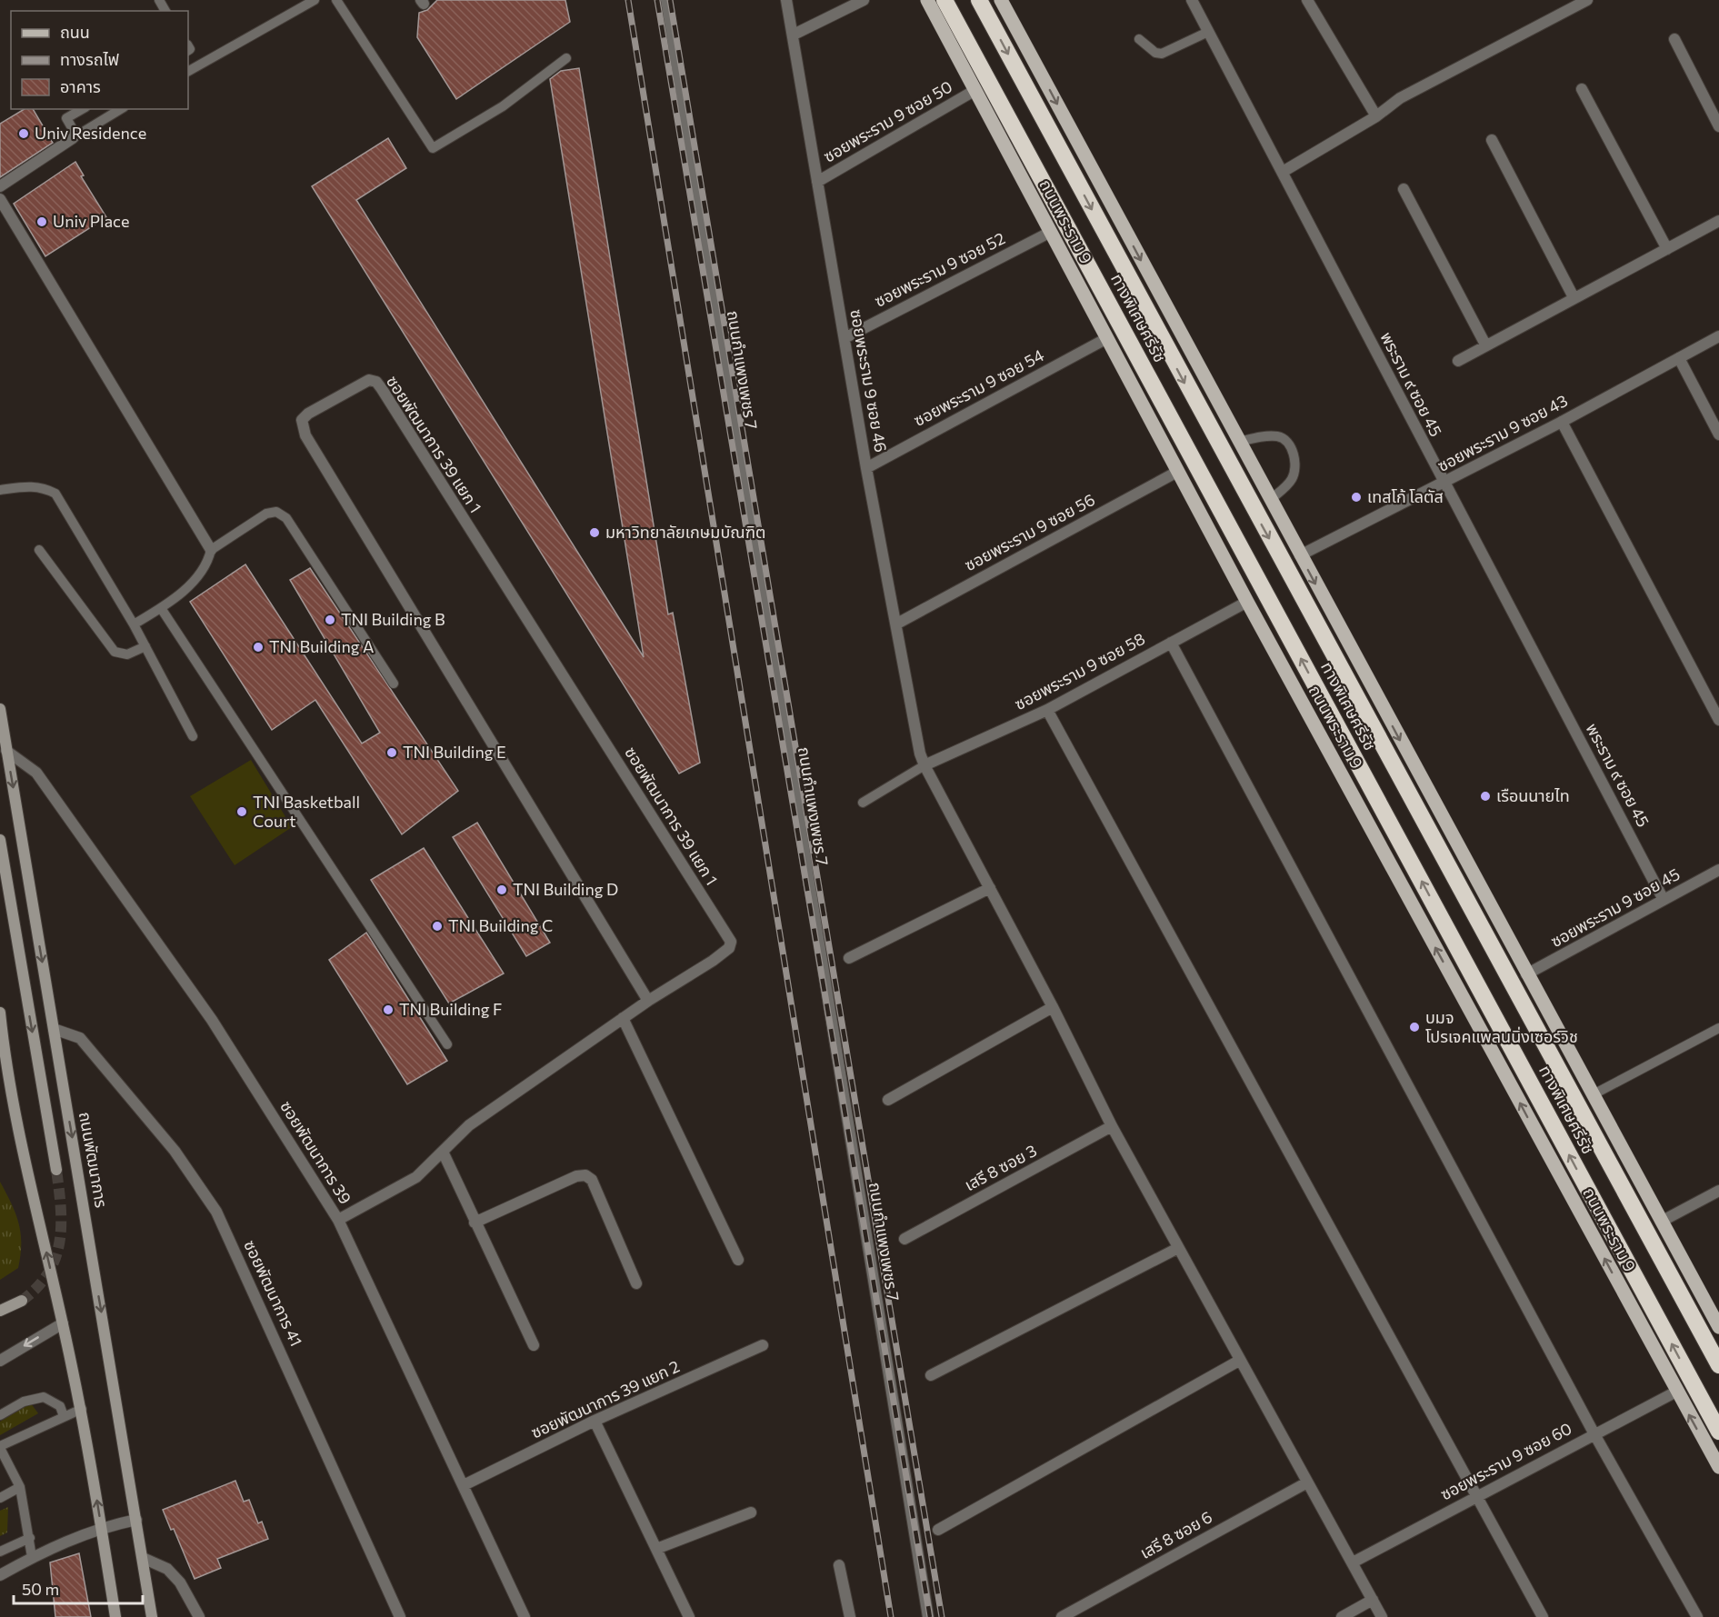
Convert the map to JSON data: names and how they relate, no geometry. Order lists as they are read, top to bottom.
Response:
{
  "streets": {
    "highway": ["ทางพิเศษศรีรัช"],
    "main road": ["ถนนพระราม 9", "ถนนพัฒนาการ"],
    "street": [
      "ซอยพระราม 9 ซอย 50",
      "ซอยพระราม 9 ซอย 52",
      "ถนนกำแพงเพชร 7",
      "ซอยพระราม 9 ซอย 46",
      "พระราม ๙ ซอย 45",
      "ซอยพระราม 9 ซอย 54",
      "ซอยพระราม 9 ซอย 43",
      "ซอยพัฒนาการ 39 แยก 1",
      "ซอยพระราม 9 ซอย 56",
      "ซอยพระราม 9 ซอย 58",
      "ซอยพระราม 9 ซอย 45",
      "ซอยพัฒนาการ 39",
      "เสรี 8 ซอย 3",
      "ซอยพัฒนาการ 41",
      "ซอยพัฒนาการ 39 แยก 2",
      "ซอยพระราม 9 ซอย 60",
      "เสรี 8 ซอย 6"
    ]
  },
  "crossings": [
    ["ซอยพระราม 9 ซอย 50", "ถนนพระราม 9"],
    ["ซอยพระราม 9 ซอย 50", "ซอยพระราม 9 ซอย 46"],
    ["ถนนพระราม 9", "ซอยพระราม 9 ซอย 52"],
    ["ถนนพระราม 9", "ซอยพระราม 9 ซอย 54"],
    ["ถนนพระราม 9", "ซอยพระราม 9 ซอย 56"],
    ["ถนนพระราม 9", "ซอยพระราม 9 ซอย 58"],
    ["ถนนพระราม 9", "ซอยพระราม 9 ซอย 60"],
    ["ซอยพระราม 9 ซอย 52", "ซอยพระราม 9 ซอย 46"],
    ["ซอยพระราม 9 ซอย 46", "ซอยพระราม 9 ซอย 54"],
    ["ซอยพระราม 9 ซอย 46", "ซอยพระราม 9 ซอย 56"],
    ["ซอยพระราม 9 ซอย 46", "ซอยพระราม 9 ซอย 58"],
    ["ซอยพระราม 9 ซอย 46", "เสรี 8 ซอย 3"],
    ["ซอยพระราม 9 ซอย 46", "ซอยพระราม 9 ซอย 60"],
    ["ซอยพระราม 9 ซอย 46", "เสรี 8 ซอย 6"],
    ["พระราม ๙ ซอย 45", "ซอยพระราม 9 ซอย 43"],
    ["พระราม ๙ ซอย 45", "ซอยพระราม 9 ซอย 45"],
    ["ซอยพัฒนาการ 39 แยก 1", "ซอยพัฒนาการ 39"],
    ["ซอยพัฒนาการ 39", "ถนนพัฒนาการ"],
    ["ซอยพัฒนาการ 39", "ซอยพัฒนาการ 39 แยก 2"],
    ["ถนนพัฒนาการ", "ซอยพัฒนาการ 41"]
  ],
  "places": [
    "Univ Residence",
    "Univ Place",
    "เทสโก้ โลตัส",
    "มหาวิทยาลัยเกษมบัณฑิต",
    "TNI Building B",
    "TNI Building A",
    "TNI Building E",
    "เรือนนายไท",
    "TNI Basketball Court",
    "TNI Building D",
    "TNI Building C",
    "TNI Building F",
    "บมจ โปรเจคแพลนนิ่งเซอร์วิช"
  ],
  "legend": ["ถนน", "ทางรถไฟ", "อาคาร"],
  "scale_bar": "50 m"
}
